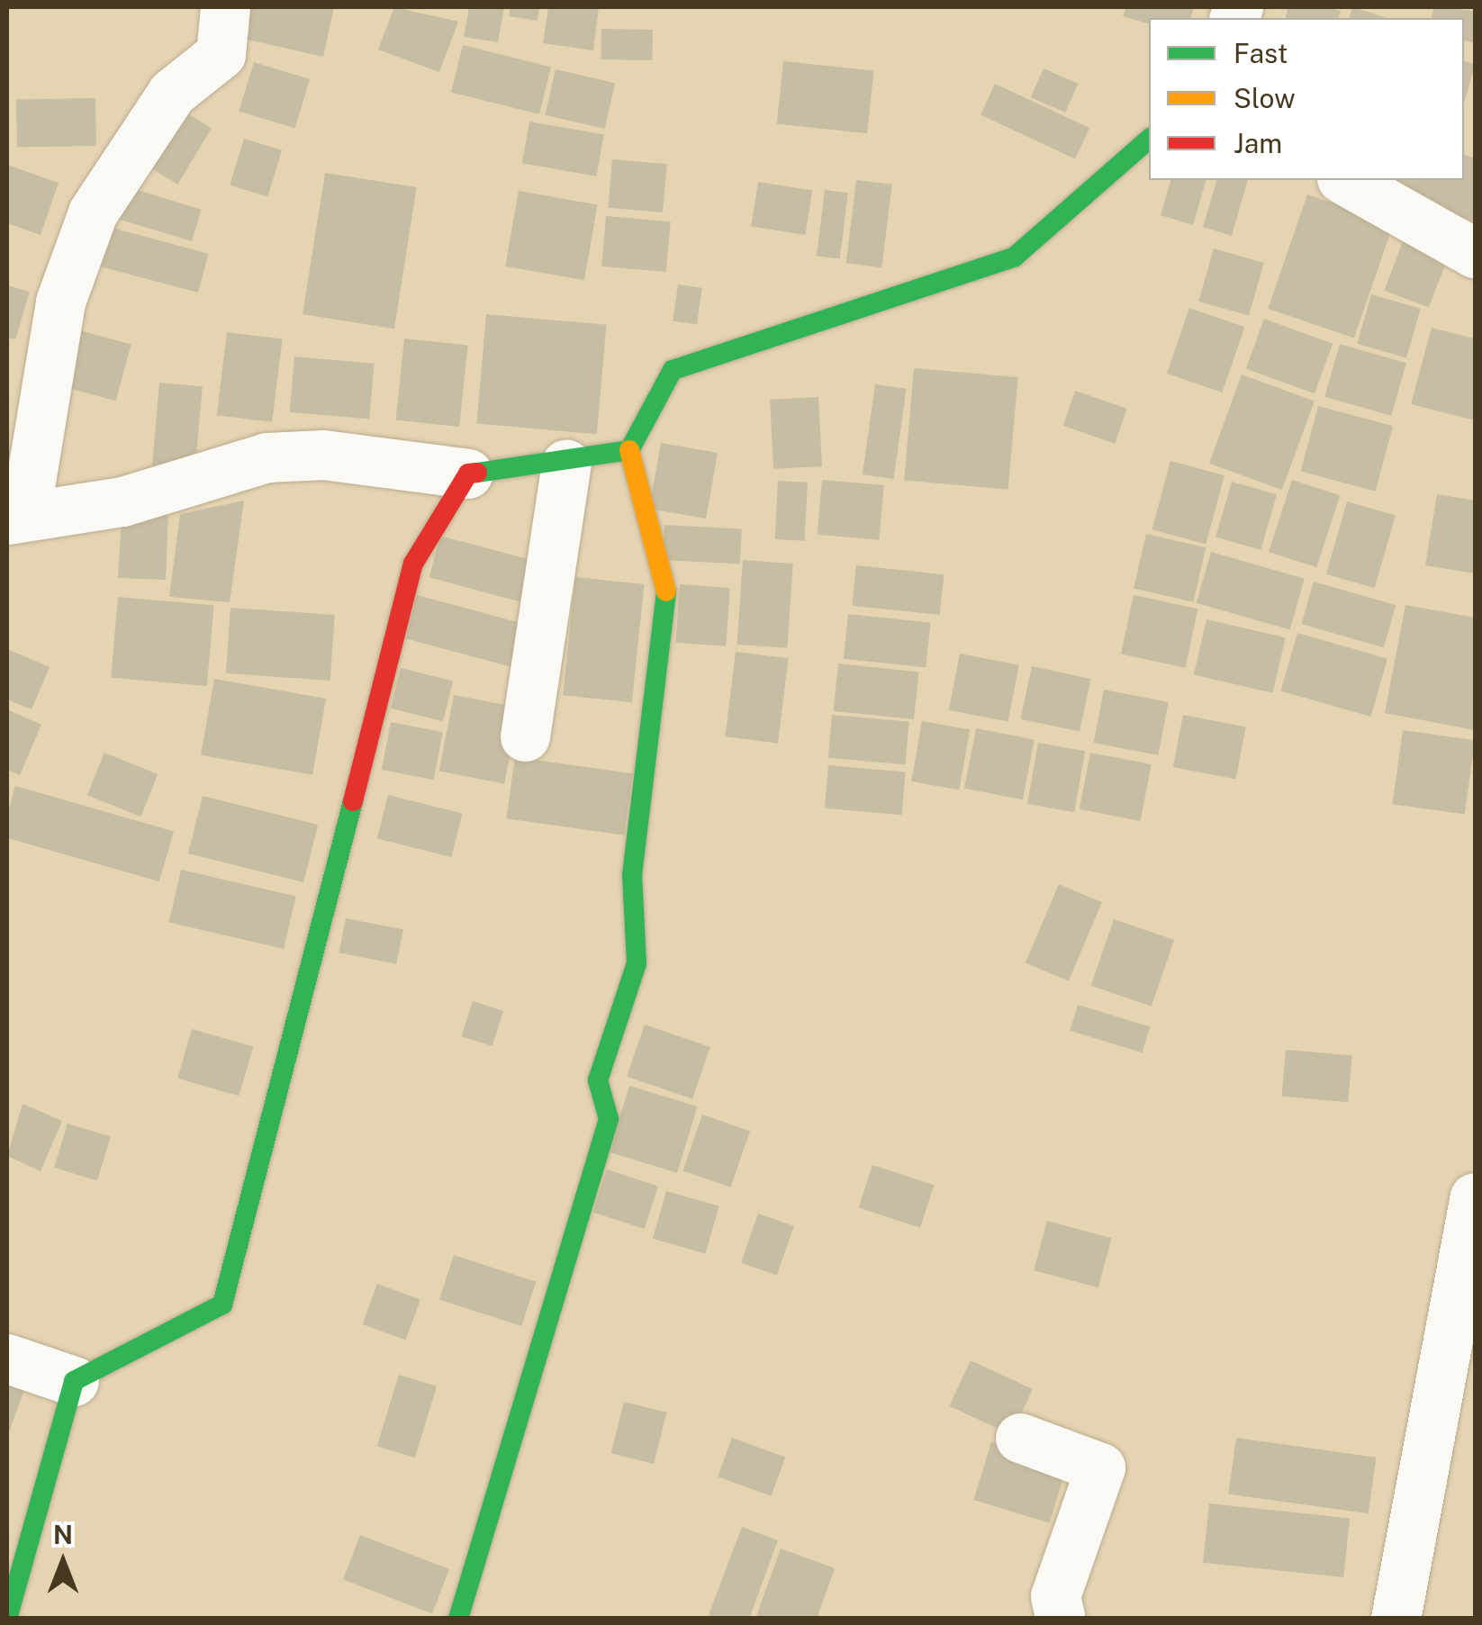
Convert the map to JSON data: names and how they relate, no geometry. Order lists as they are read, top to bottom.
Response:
{
  "legend": ["Fast", "Slow", "Jam"],
  "north": "top"
}
